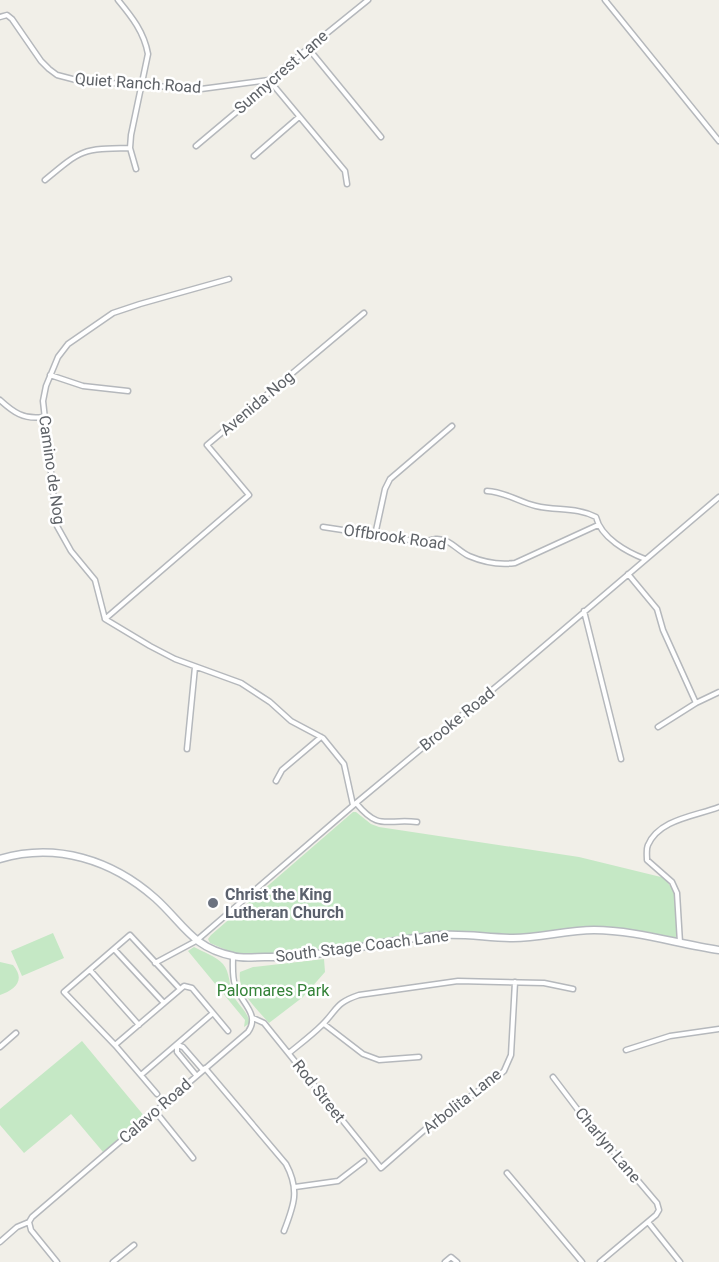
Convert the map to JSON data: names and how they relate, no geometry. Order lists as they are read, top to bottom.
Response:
{
  "streets": {
    "main road": ["South Stage Coach Lane"],
    "street": [
      "Sunnycrest Lane",
      "Quiet Ranch Road",
      "Avenida Nog",
      "Camino de Nog",
      "Offbrook Road",
      "Brooke Road",
      "Rod Street",
      "Arbolita Lane",
      "Calavo Road",
      "Charlyn Lane"
    ]
  },
  "crossings": [
    ["Sunnycrest Lane", "Quiet Ranch Road"],
    ["Avenida Nog", "Camino de Nog"],
    ["Brooke Road", "South Stage Coach Lane"],
    ["Rod Street", "Arbolita Lane"],
    ["Rod Street", "Calavo Road"]
  ],
  "parks": ["Palomares Park"],
  "places": ["Christ the King Lutheran Church"]
}
